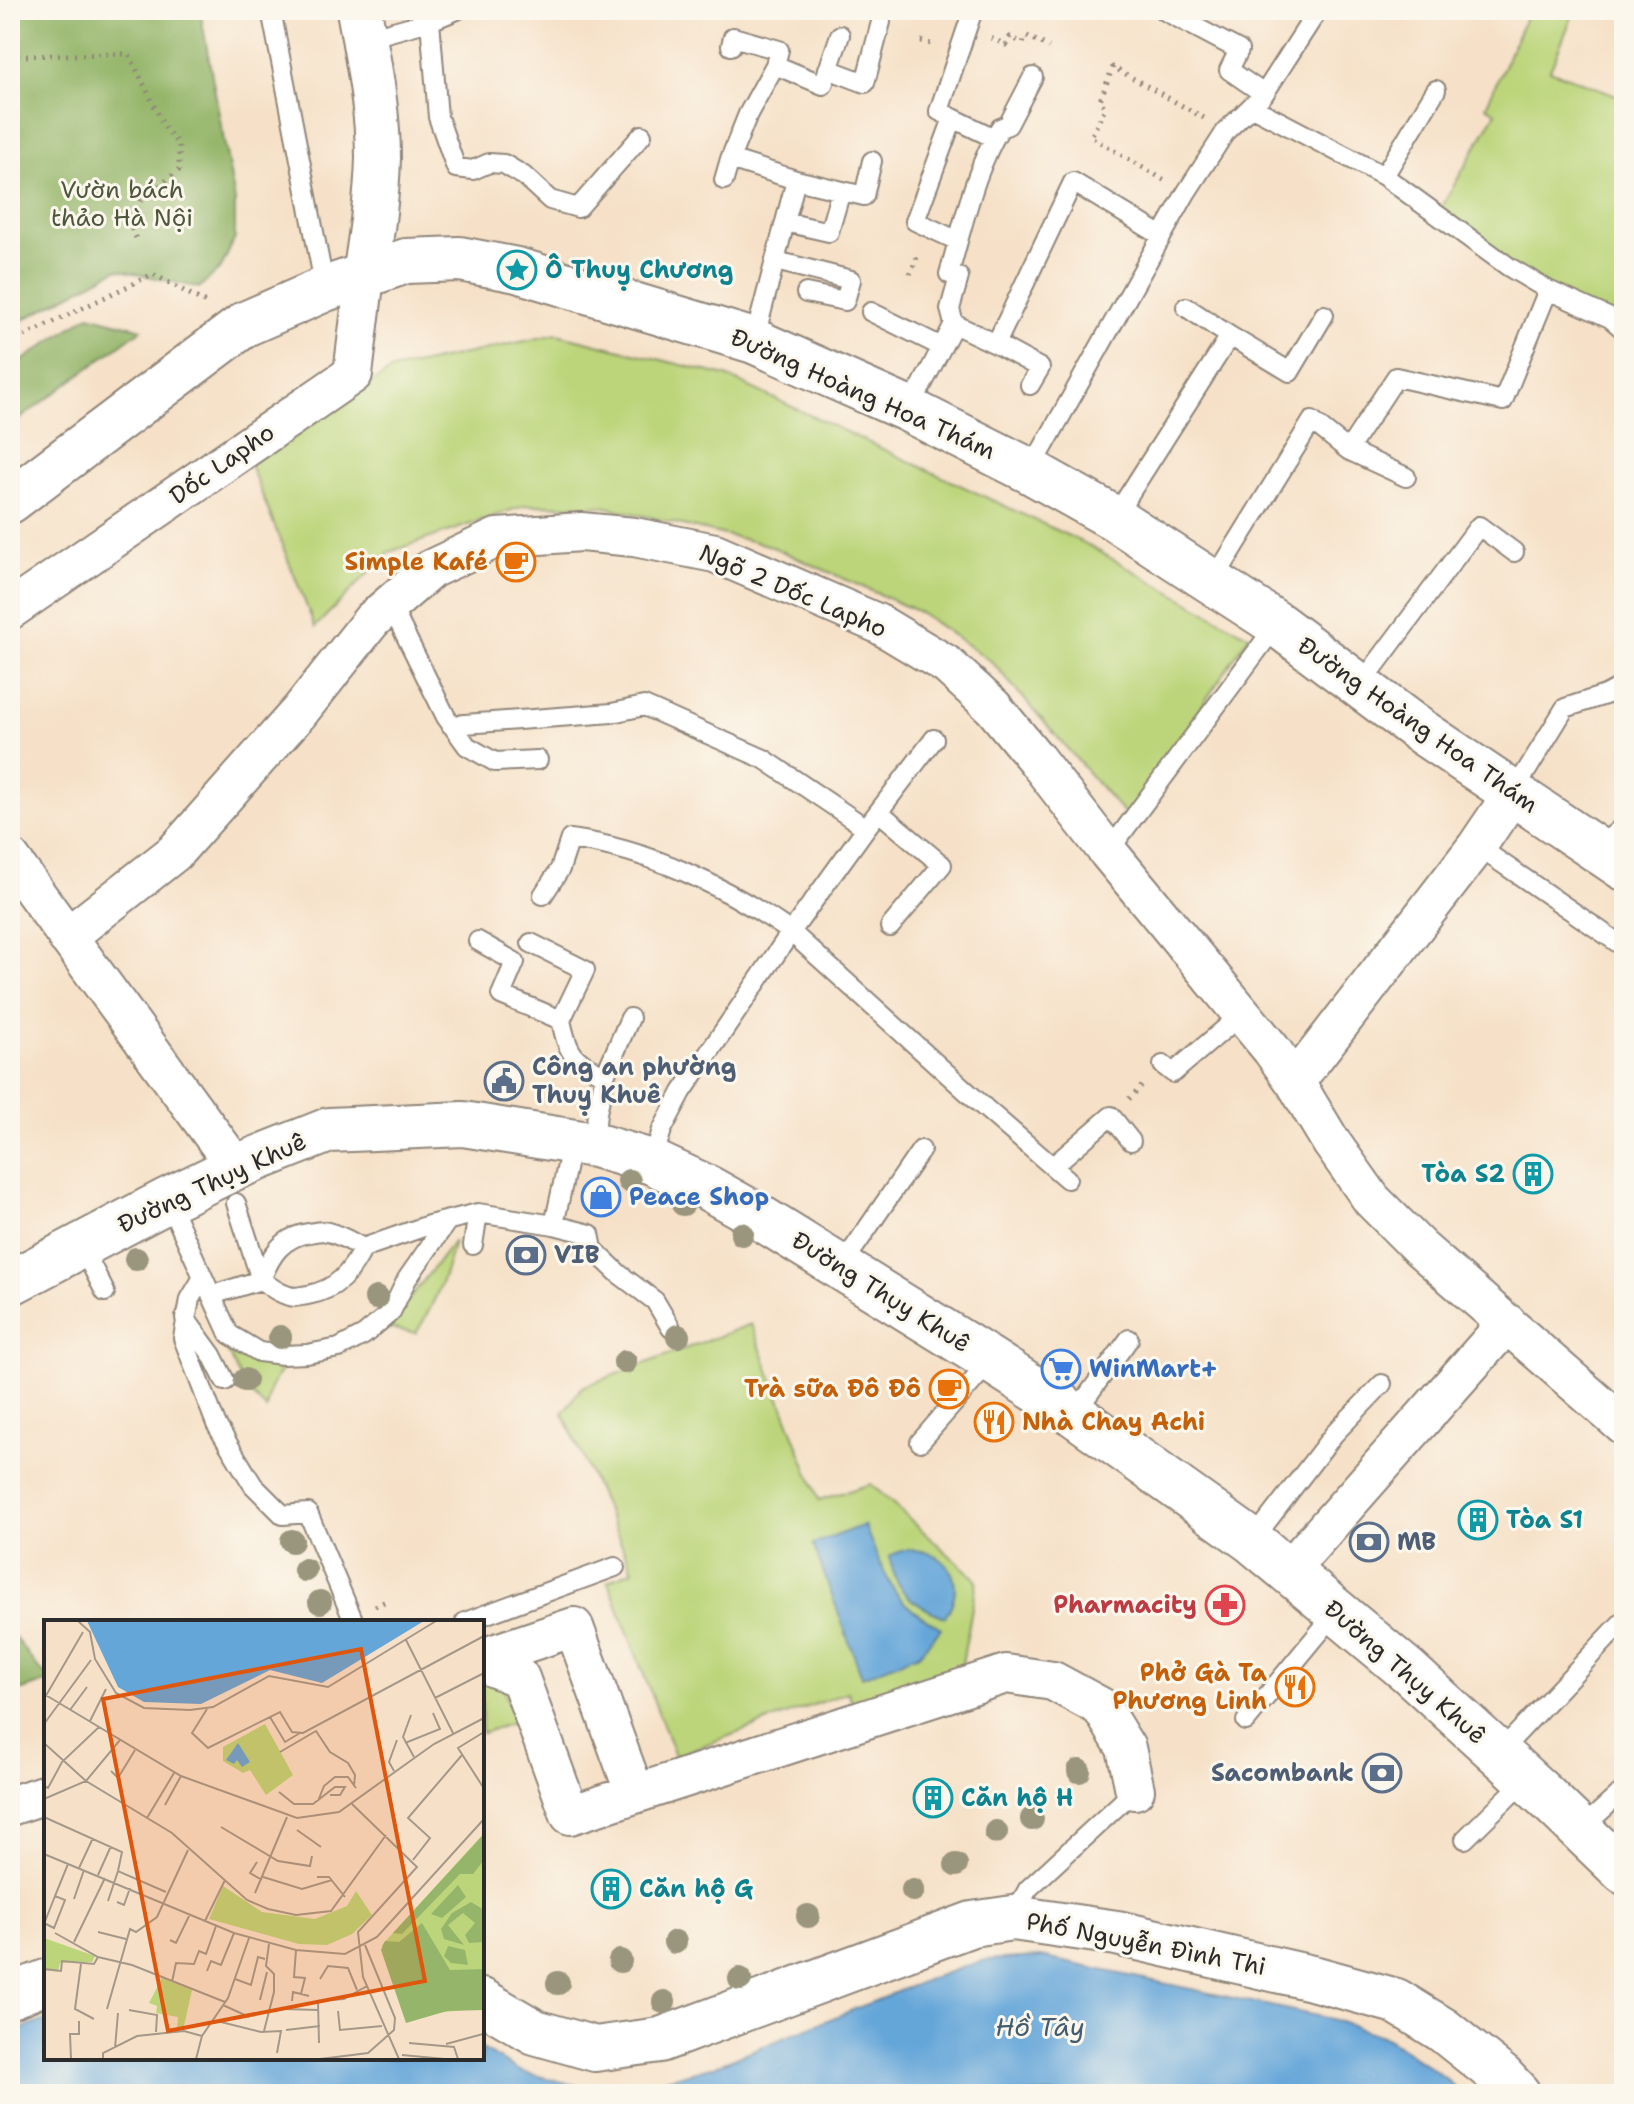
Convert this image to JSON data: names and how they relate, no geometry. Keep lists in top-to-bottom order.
{
  "streets": {
    "main road": ["Đường Hoàng Hoa Thám", "Đường Thụy Khuê", "Phố Nguyễn Đình Thi"],
    "street": ["Dốc Lapho", "Ngõ 2 Dốc Lapho"]
  },
  "crossings": [
    ["Đường Hoàng Hoa Thám", "Dốc Lapho"]
  ],
  "water": ["Hồ Tây"],
  "parks": ["Vườn bách thảo Hà Nội"],
  "places": {
    "place": ["Ô Thuỵ Chương"],
    "cafe": ["Simple Kafé", "Trà sữa Đô Đô"],
    "public building": ["Công an phường Thuỵ Khuê"],
    "building": [
      "Tòa S2",
      "Tòa S1",
      "Căn hộ H",
      "Căn hộ G"
    ],
    "shop": ["Peace Shop"],
    "bank": ["VIB", "MB", "Sacombank"],
    "supermarket": ["WinMart+"],
    "restaurant": ["Nhà Chay Achi", "Phở Gà Ta Phương Linh"],
    "pharmacy": ["Pharmacity"]
  }
}
